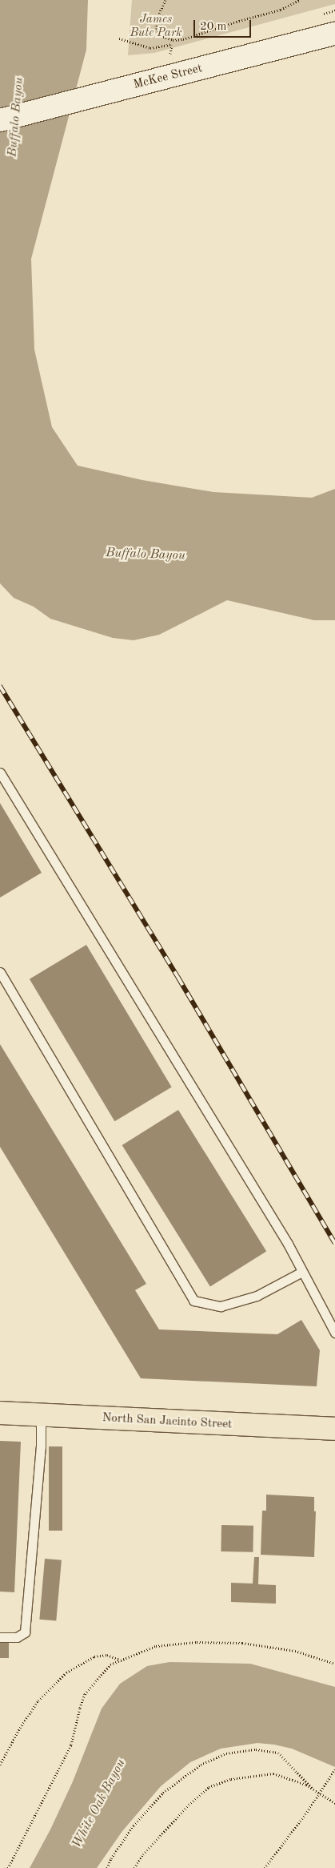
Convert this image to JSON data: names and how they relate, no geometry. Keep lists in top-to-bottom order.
{
  "streets": {
    "main road": ["McKee Street", "North San Jacinto Street"]
  },
  "water": ["Buffalo Bayou", "White Oak Bayou"],
  "parks": ["James Bute Park"],
  "scale_bar": "20 m"
}
